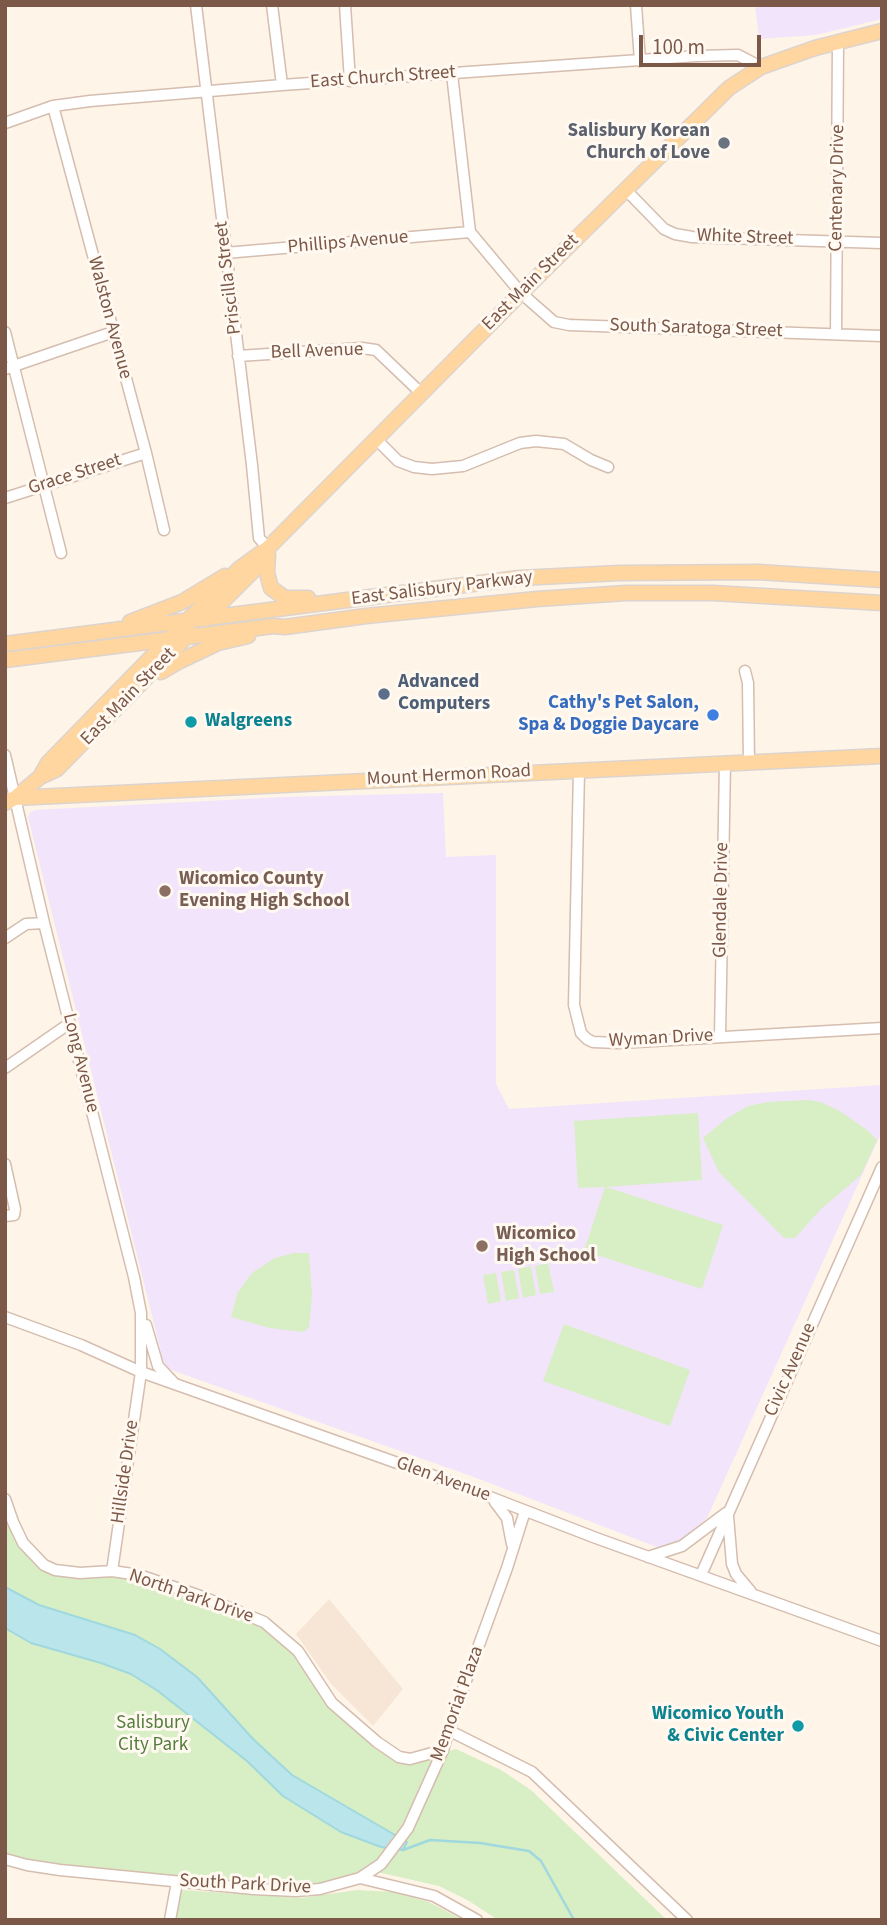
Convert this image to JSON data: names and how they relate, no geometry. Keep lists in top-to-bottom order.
{
  "streets": {
    "main road": ["East Main Street", "East Salisbury Parkway", "Mount Hermon Road"],
    "street": [
      "East Church Street",
      "Centenary Drive",
      "White Street",
      "Phillips Avenue",
      "Priscilla Street",
      "Walston Avenue",
      "South Saratoga Street",
      "Bell Avenue",
      "Grace Street",
      "Glendale Drive",
      "Wyman Drive",
      "Long Avenue",
      "Civic Avenue",
      "Hillside Drive",
      "Glen Avenue",
      "North Park Drive",
      "Memorial Plaza",
      "South Park Drive"
    ]
  },
  "crossings": [
    ["East Church Street", "Priscilla Street"],
    ["East Church Street", "East Main Street"],
    ["East Church Street", "Walston Avenue"],
    ["Centenary Drive", "White Street"],
    ["Centenary Drive", "East Main Street"],
    ["Centenary Drive", "South Saratoga Street"],
    ["White Street", "East Main Street"],
    ["Phillips Avenue", "Priscilla Street"],
    ["Phillips Avenue", "South Saratoga Street"],
    ["Priscilla Street", "East Main Street"],
    ["Priscilla Street", "Bell Avenue"],
    ["East Main Street", "South Saratoga Street"],
    ["East Main Street", "Bell Avenue"],
    ["East Main Street", "East Salisbury Parkway"],
    ["East Main Street", "Mount Hermon Road"],
    ["East Main Street", "Long Avenue"],
    ["Walston Avenue", "Grace Street"],
    ["Mount Hermon Road", "Glendale Drive"],
    ["Mount Hermon Road", "Wyman Drive"],
    ["Mount Hermon Road", "Long Avenue"],
    ["Glendale Drive", "Wyman Drive"],
    ["Long Avenue", "Hillside Drive"],
    ["Long Avenue", "Glen Avenue"],
    ["Civic Avenue", "Glen Avenue"],
    ["Hillside Drive", "Glen Avenue"],
    ["Hillside Drive", "North Park Drive"],
    ["Glen Avenue", "Memorial Plaza"],
    ["North Park Drive", "Memorial Plaza"],
    ["Memorial Plaza", "South Park Drive"]
  ],
  "parks": ["Salisbury City Park"],
  "places": [
    "Salisbury Korean Church of Love",
    "Advanced Computers",
    "Cathy's Pet Salon, Spa & Doggie Daycare",
    "Walgreens",
    "Wicomico County Evening High School",
    "Wicomico High School",
    "Wicomico Youth & Civic Center"
  ],
  "scale_bar": "100 m"
}
